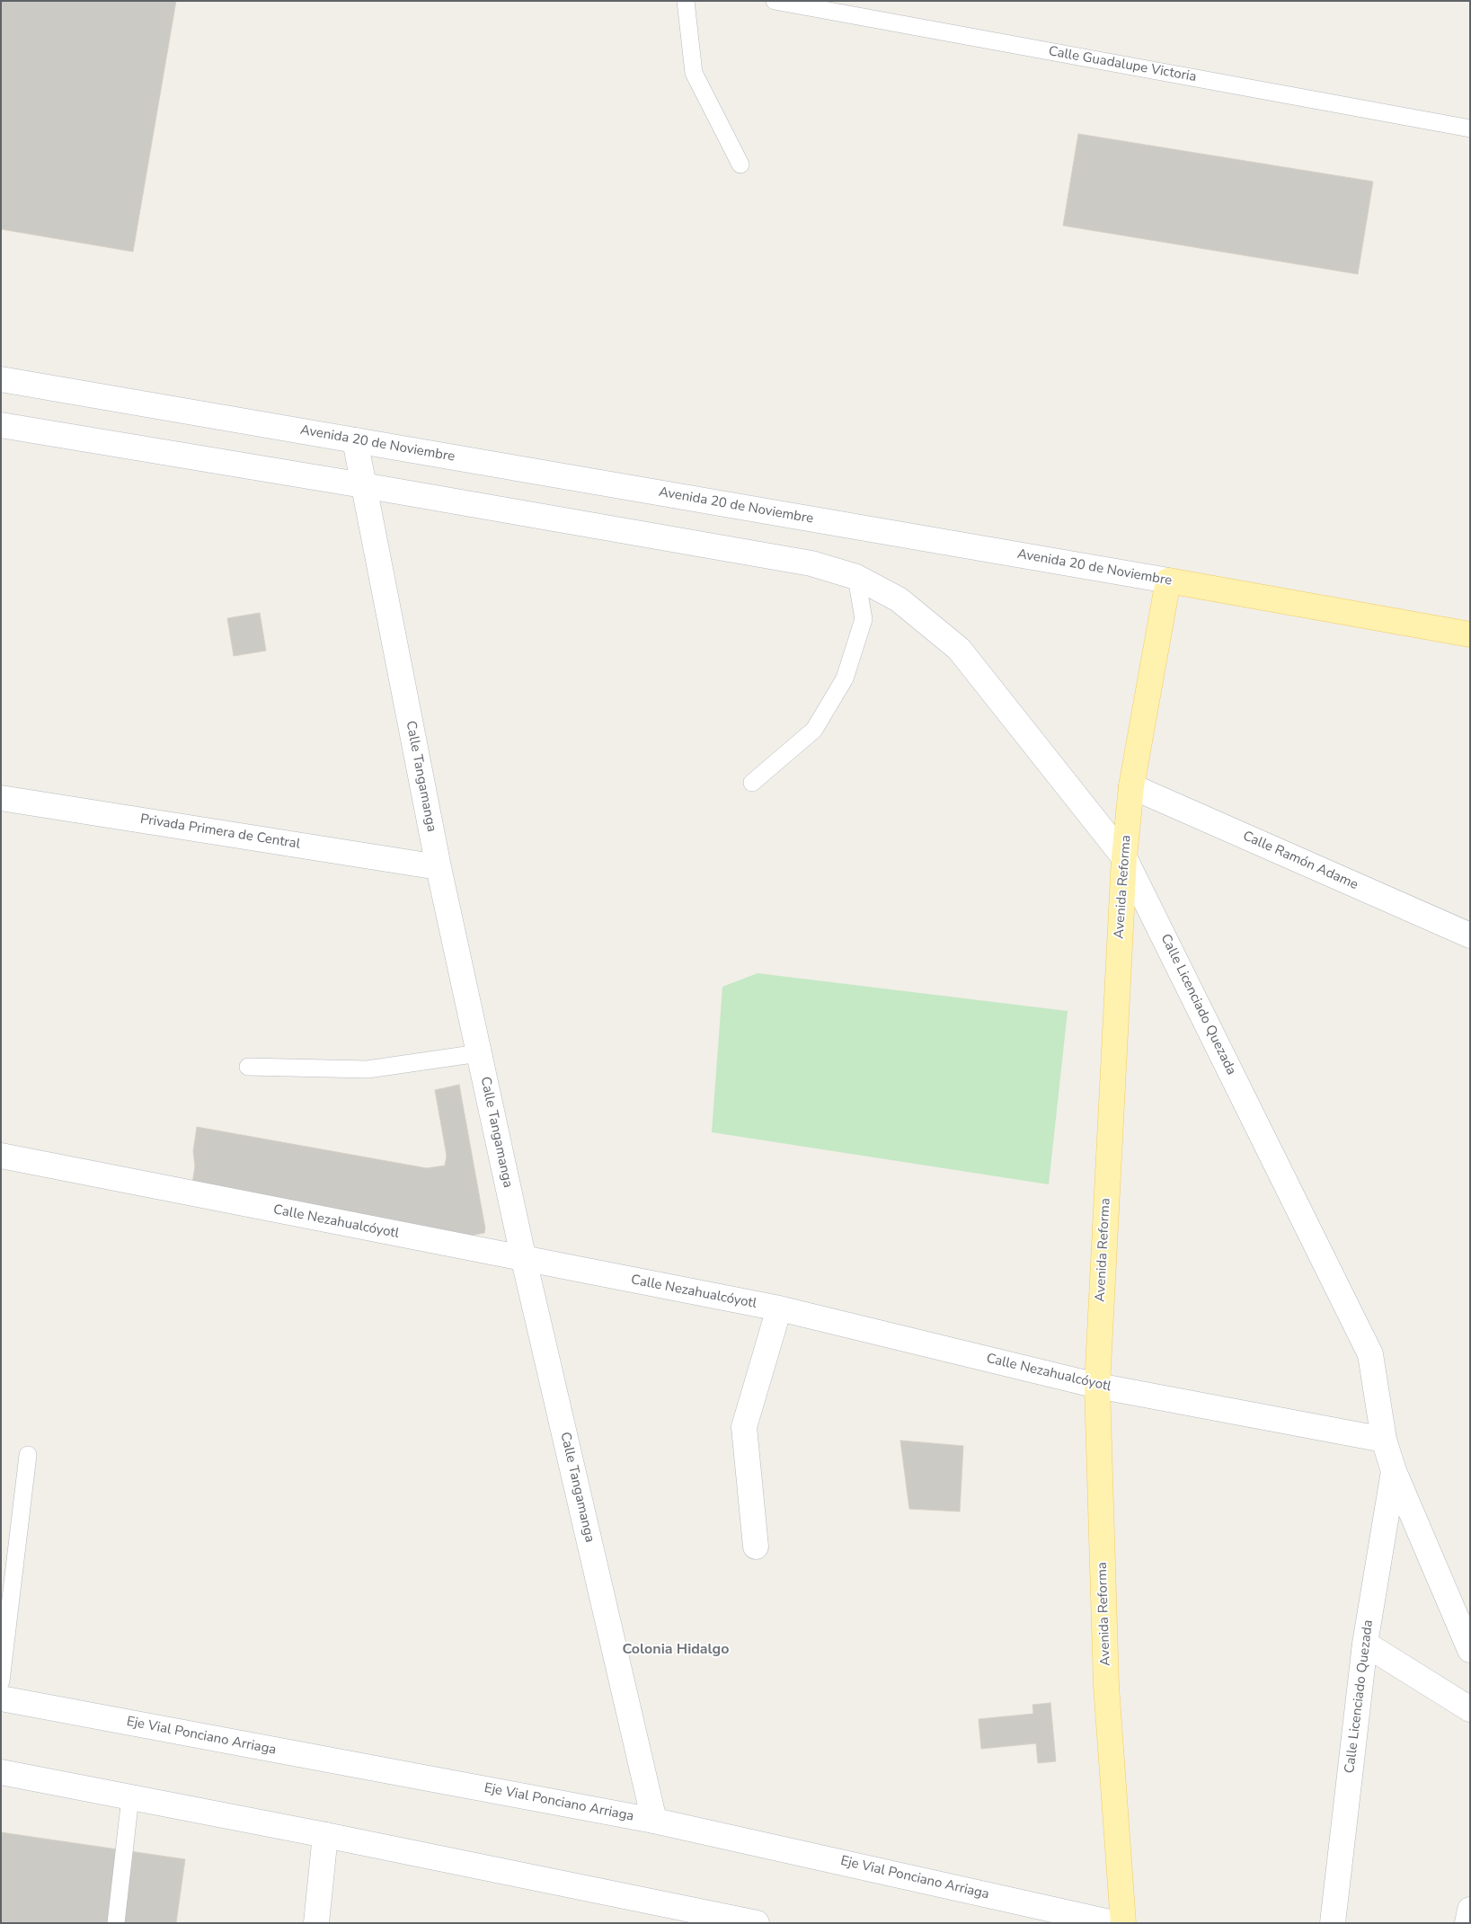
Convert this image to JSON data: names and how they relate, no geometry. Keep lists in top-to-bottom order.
{
  "streets": {
    "main road": ["Avenida 20 de Noviembre", "Avenida Reforma"],
    "street": [
      "Calle Tangamanga",
      "Privada Primera de Central",
      "Calle Ramón Adame",
      "Calle Licenciado Quezada",
      "Calle Nezahualcóyotl",
      "Eje Vial Ponciano Arriaga"
    ],
    "lane": ["Calle Guadalupe Victoria"]
  },
  "crossings": [
    ["Avenida 20 de Noviembre", "Calle Tangamanga"],
    ["Avenida 20 de Noviembre", "Avenida Reforma"],
    ["Calle Tangamanga", "Privada Primera de Central"],
    ["Calle Tangamanga", "Calle Nezahualcóyotl"],
    ["Calle Tangamanga", "Eje Vial Ponciano Arriaga"],
    ["Calle Ramón Adame", "Avenida Reforma"],
    ["Avenida Reforma", "Calle Licenciado Quezada"],
    ["Avenida Reforma", "Calle Nezahualcóyotl"],
    ["Calle Licenciado Quezada", "Calle Nezahualcóyotl"]
  ],
  "districts": ["Colonia Hidalgo"]
}
